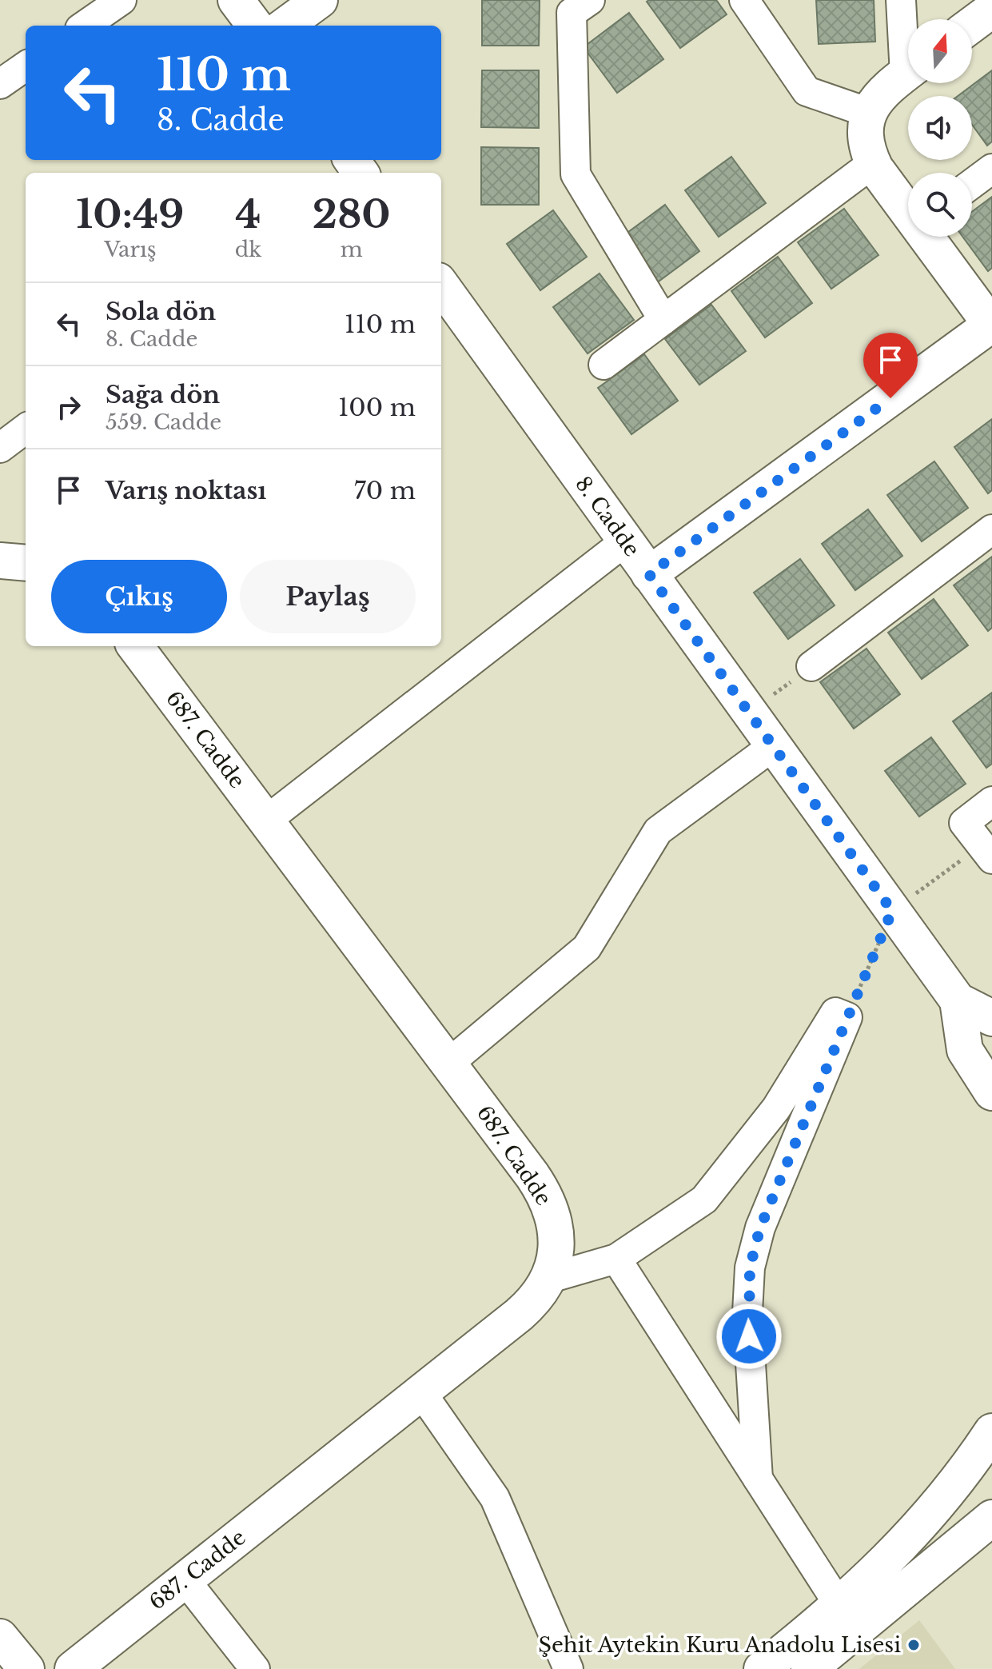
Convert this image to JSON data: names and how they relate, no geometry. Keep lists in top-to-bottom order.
{
  "streets": {
    "street": ["8. Cadde", "687. Cadde"]
  },
  "places": ["Şehit Aytekin Kuru Anadolu Lisesi"],
  "north": "top",
  "page": {
    "turn": ["110 m", "8. Cadde"],
    "eta": [
      "10:49",
      "Varış",
      "4",
      "dk",
      "280",
      "m"
    ],
    "list": [
      {
        "name": "Sola dön",
        "note": "8. Cadde",
        "value": "110 m"
      },
      {
        "name": "Sağa dön",
        "note": "559. Cadde",
        "value": "100 m"
      },
      {
        "name": "Varış noktası",
        "value": "70 m"
      }
    ],
    "buttons": ["Çıkış", "Paylaş"]
  }
}
